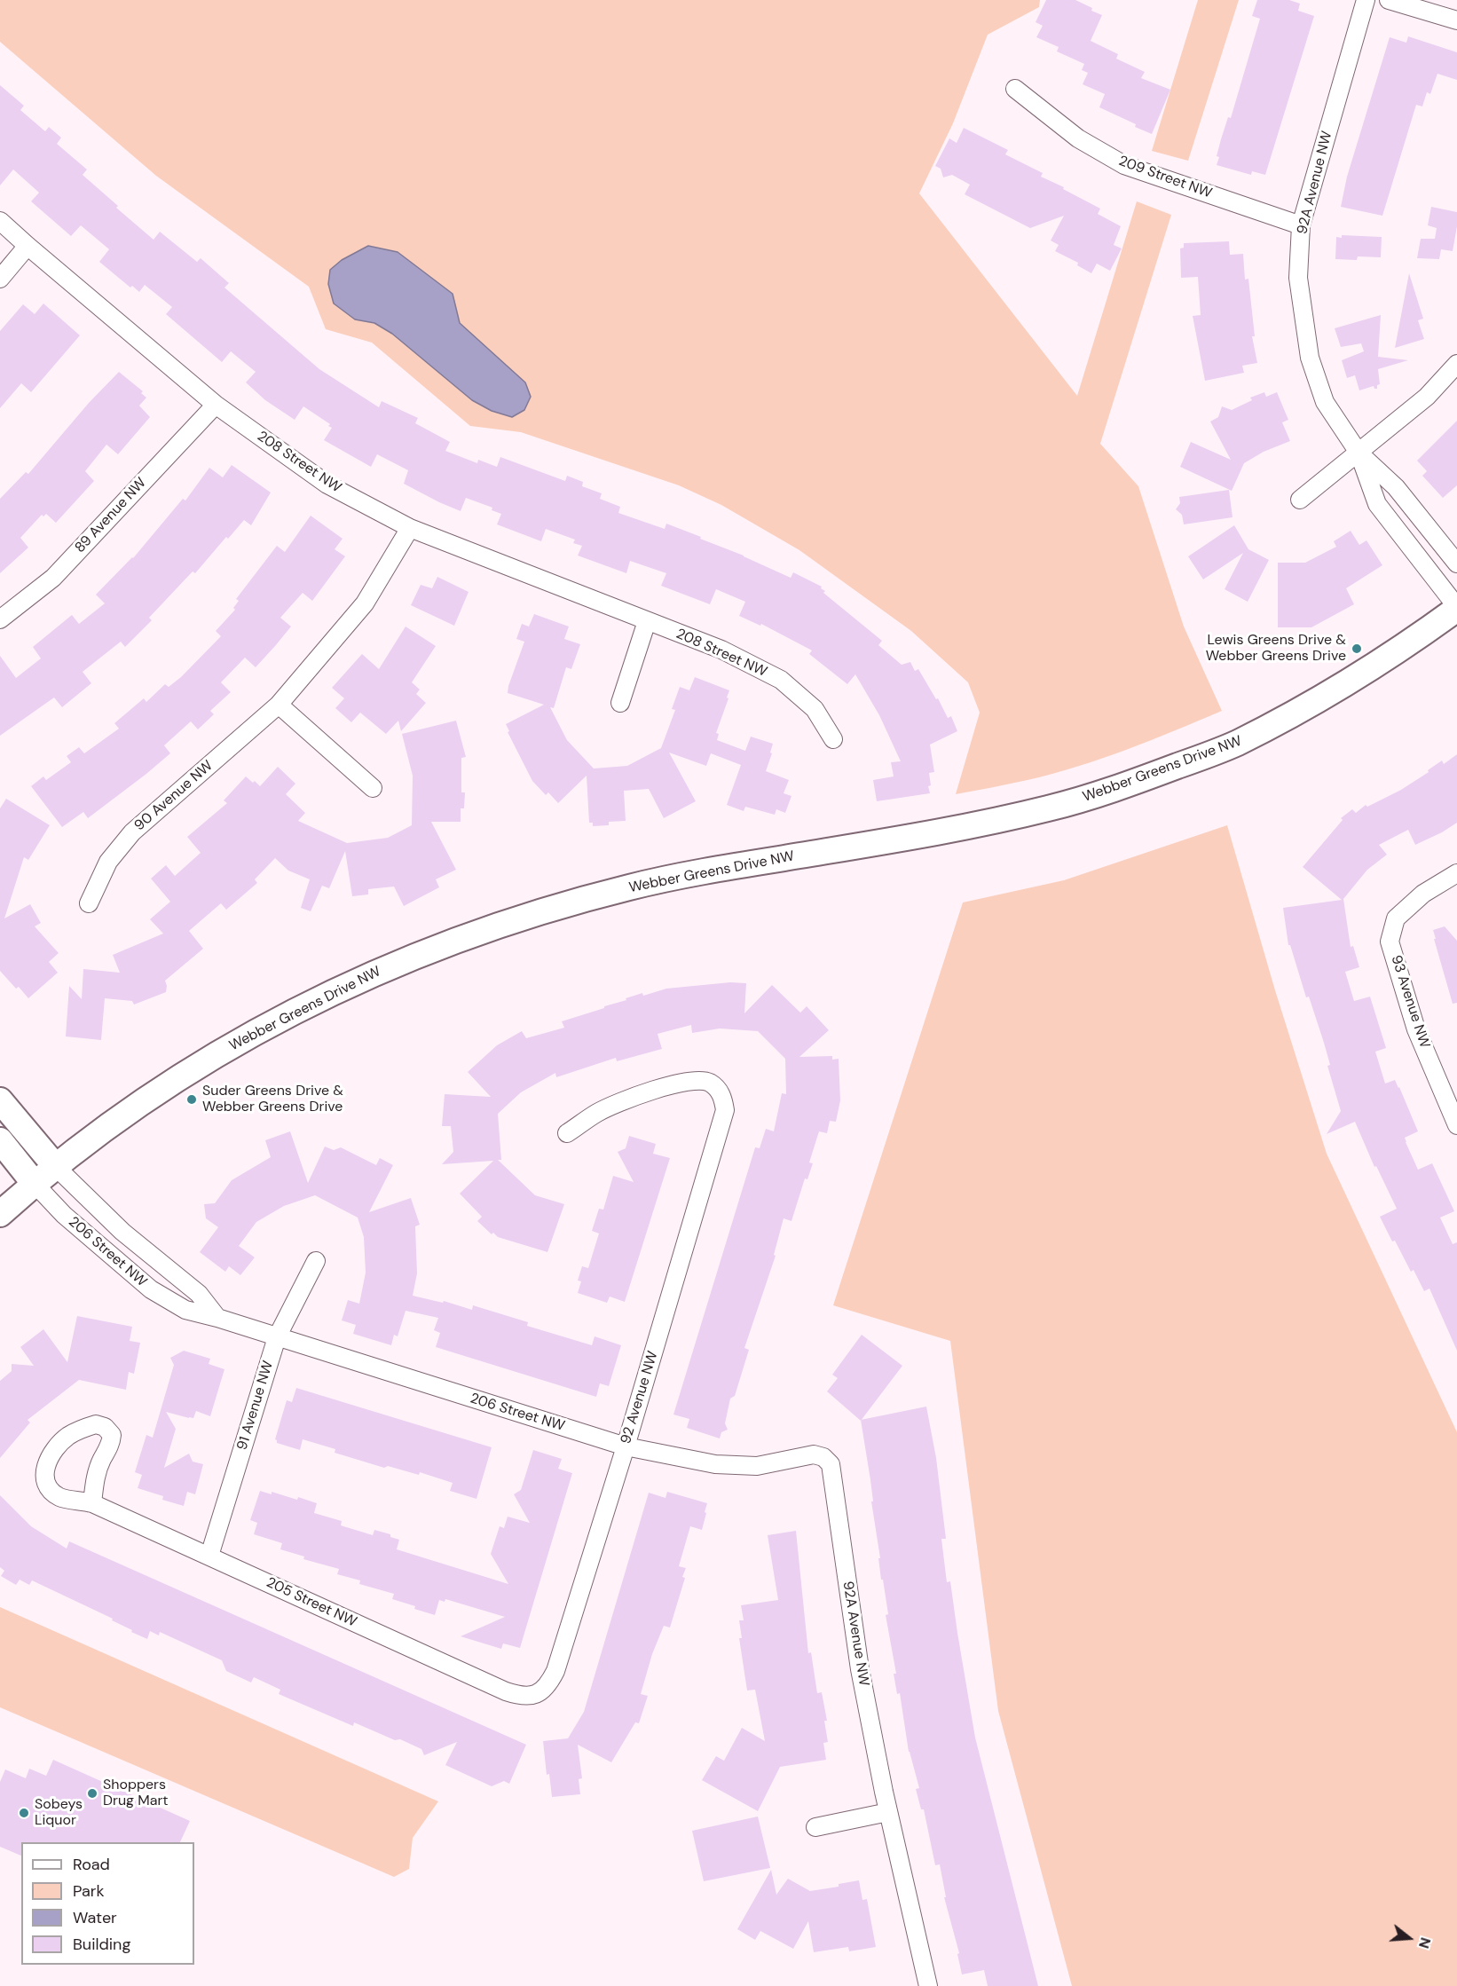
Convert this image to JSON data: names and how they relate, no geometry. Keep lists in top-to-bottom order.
{
  "streets": {
    "main road": ["Webber Greens Drive NW"],
    "street": [
      "209 Street NW",
      "92A Avenue NW",
      "208 Street NW",
      "89 Avenue NW",
      "90 Avenue NW",
      "93 Avenue NW",
      "206 Street NW",
      "92 Avenue NW",
      "91 Avenue NW",
      "205 Street NW"
    ]
  },
  "crossings": [
    ["209 Street NW", "92A Avenue NW"],
    ["92A Avenue NW", "Webber Greens Drive NW"],
    ["92A Avenue NW", "206 Street NW"],
    ["208 Street NW", "89 Avenue NW"],
    ["208 Street NW", "90 Avenue NW"],
    ["Webber Greens Drive NW", "206 Street NW"],
    ["206 Street NW", "92 Avenue NW"],
    ["206 Street NW", "91 Avenue NW"],
    ["92 Avenue NW", "205 Street NW"],
    ["91 Avenue NW", "205 Street NW"]
  ],
  "places": [
    "Lewis Greens Drive & Webber Greens Drive",
    "Suder Greens Drive & Webber Greens Drive",
    "Shoppers Drug Mart",
    "Sobeys Liquor"
  ],
  "legend": [
    "Road",
    "Park",
    "Water",
    "Building"
  ],
  "north": "right"
}
